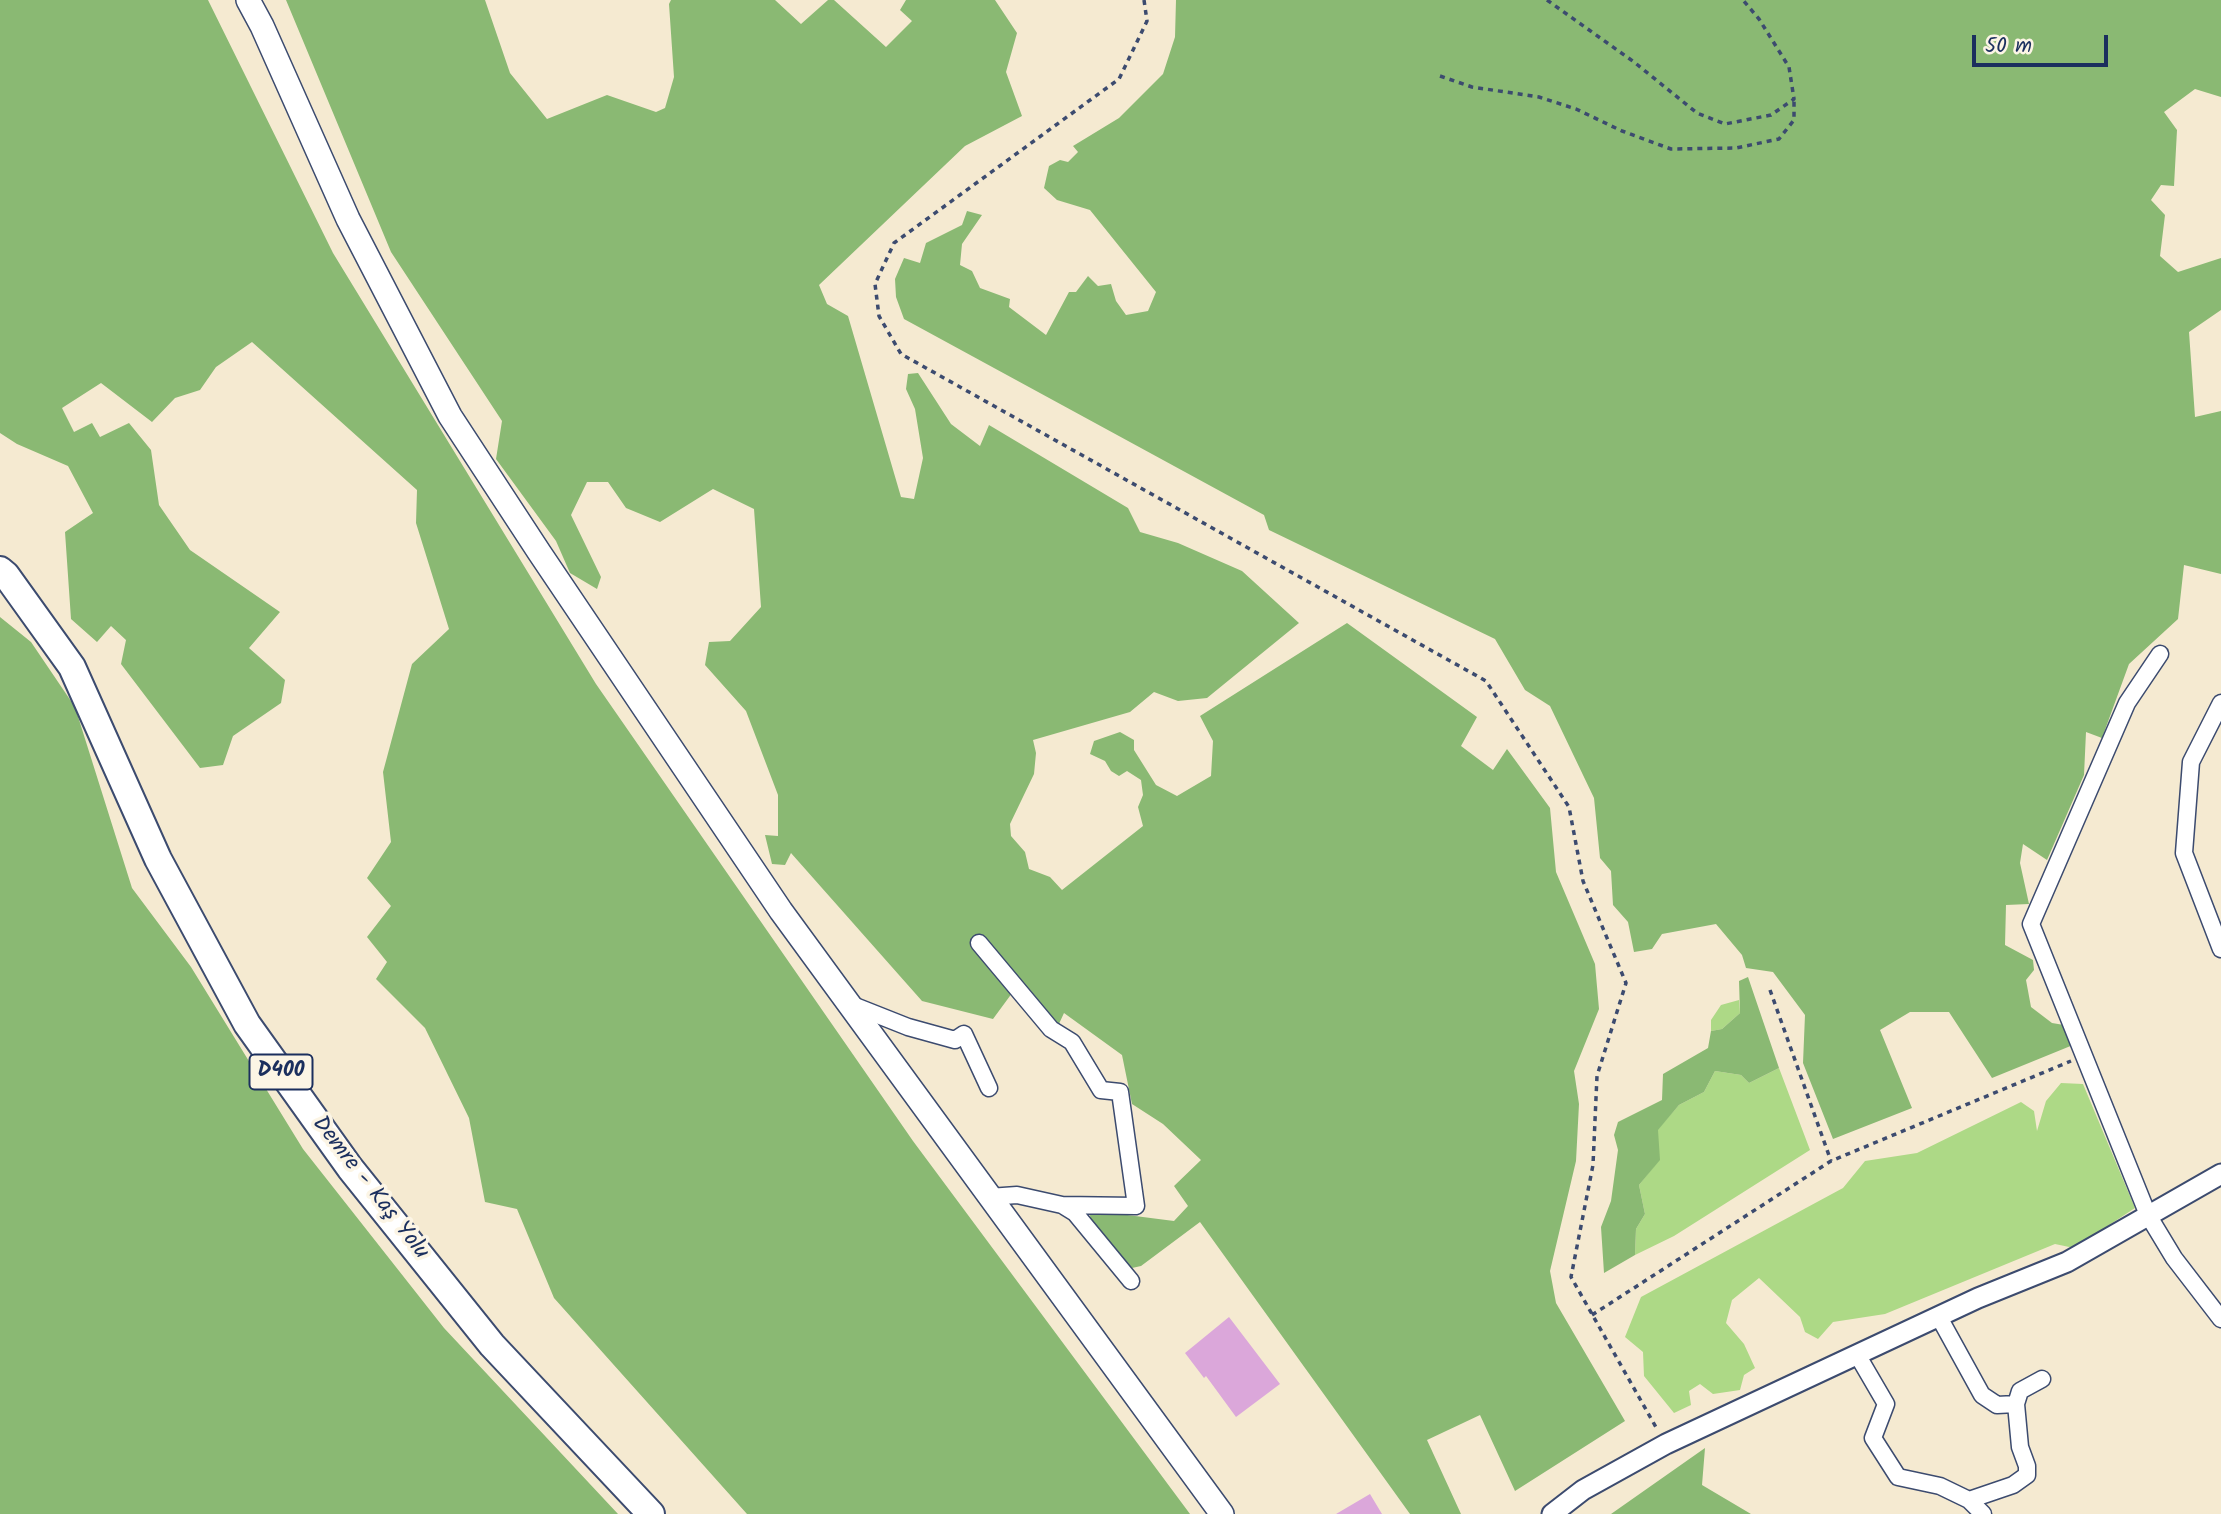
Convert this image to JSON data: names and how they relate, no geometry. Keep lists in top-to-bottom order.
{
  "streets": {
    "highway": ["D400", "Demre - Kaş Yolu"]
  },
  "scale_bar": "50 m"
}
